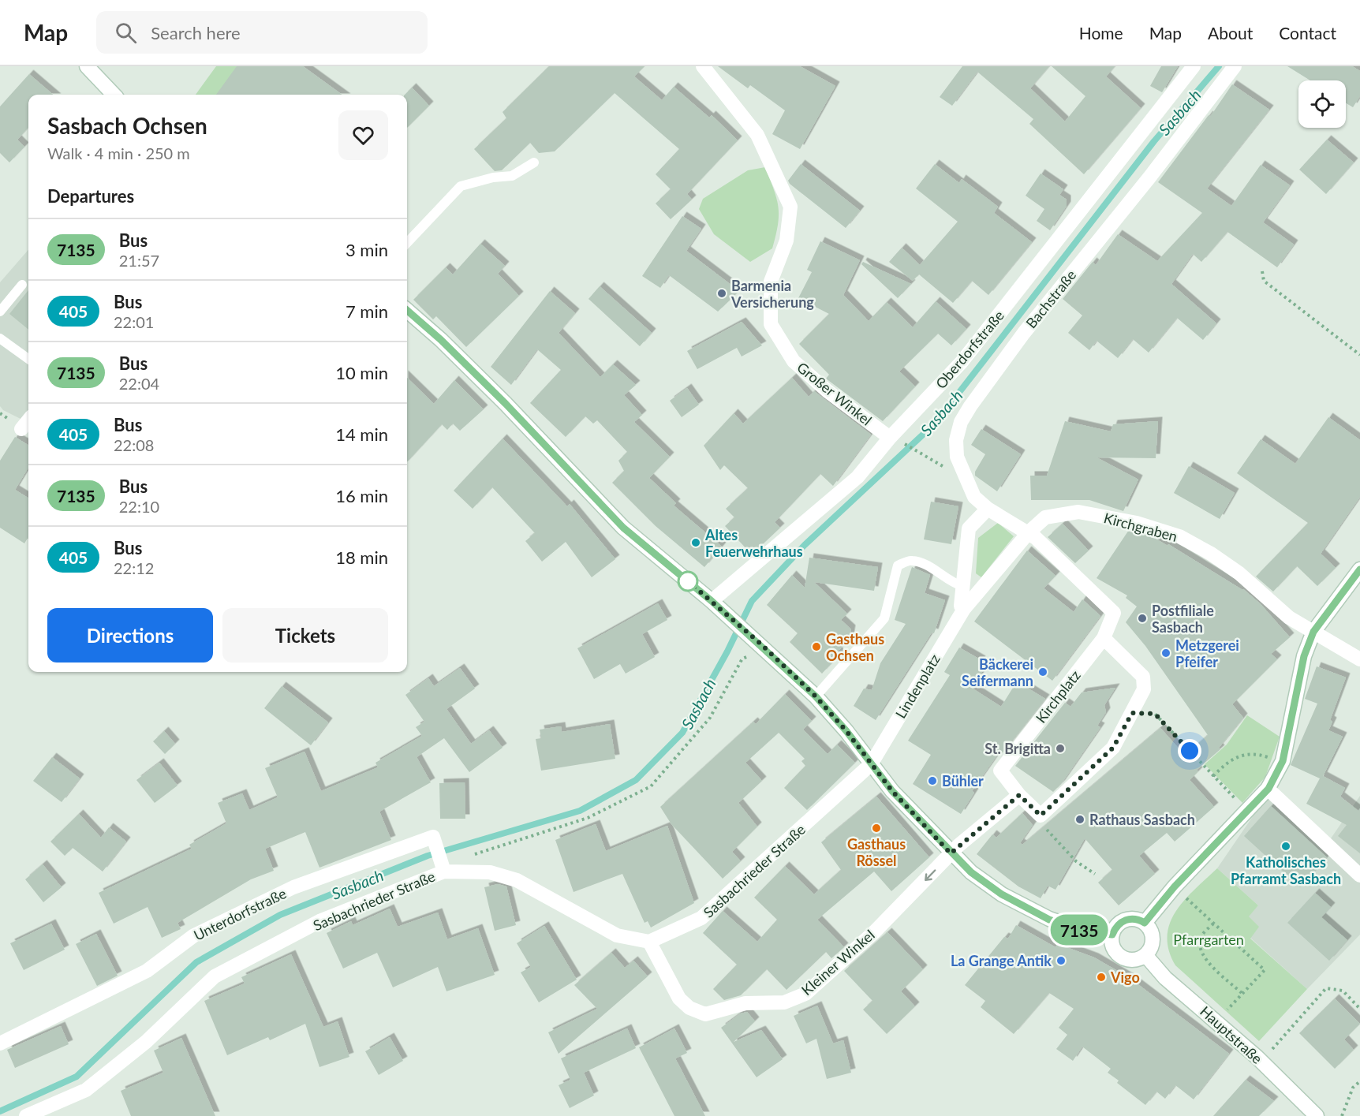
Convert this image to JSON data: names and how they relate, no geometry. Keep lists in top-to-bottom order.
{
  "streets": {
    "street": [
      "Bachstraße",
      "Oberdorfstraße",
      "Großer Winkel",
      "Kirchgraben",
      "Lindenplatz",
      "Kirchplatz",
      "Sasbachrieder Straße",
      "Unterdorfstraße",
      "Kleiner Winkel",
      "Hauptstraße"
    ]
  },
  "crossings": [
    ["Bachstraße", "Kirchgraben"],
    ["Bachstraße", "Lindenplatz"],
    ["Bachstraße", "Kirchplatz"],
    ["Oberdorfstraße", "Großer Winkel"],
    ["Kirchgraben", "Lindenplatz"],
    ["Kirchgraben", "Kirchplatz"],
    ["Lindenplatz", "Kirchplatz"],
    ["Lindenplatz", "Sasbachrieder Straße"],
    ["Kirchplatz", "Kleiner Winkel"],
    ["Sasbachrieder Straße", "Unterdorfstraße"],
    ["Sasbachrieder Straße", "Kleiner Winkel"]
  ],
  "water": ["Sasbach"],
  "parks": ["Pfarrgarten"],
  "places": [
    "Barmenia Versicherung",
    "Altes Feuerwehrhaus",
    "Postfiliale Sasbach",
    "Gasthaus Ochsen",
    "Metzgerei Pfeifer",
    "Bäckerei Seifermann",
    "St. Brigitta",
    "Bühler",
    "Rathaus Sasbach",
    "Gasthaus Rössel",
    "Katholisches Pfarramt Sasbach",
    "La Grange Antik",
    "Vigo"
  ],
  "lines": ["bus line 7135"],
  "page": {
    "header": "Map",
    "search": "Search here",
    "nav": [
      "Home",
      "Map",
      "About",
      "Contact"
    ],
    "on_map": "7135",
    "heading": [
      ["Sasbach Ochsen", "Walk · 4 min · 250 m"],
      "Departures"
    ],
    "list": [
      {
        "mark": "7135",
        "name": "Bus",
        "note": "21:57",
        "value": "3 min"
      },
      {
        "mark": "405",
        "name": "Bus",
        "note": "22:01",
        "value": "7 min"
      },
      {
        "mark": "7135",
        "name": "Bus",
        "note": "22:04",
        "value": "10 min"
      },
      {
        "mark": "405",
        "name": "Bus",
        "note": "22:08",
        "value": "14 min"
      },
      {
        "mark": "7135",
        "name": "Bus",
        "note": "22:10",
        "value": "16 min"
      },
      {
        "mark": "405",
        "name": "Bus",
        "note": "22:12",
        "value": "18 min"
      }
    ],
    "buttons": ["Directions", "Tickets"]
  }
}
